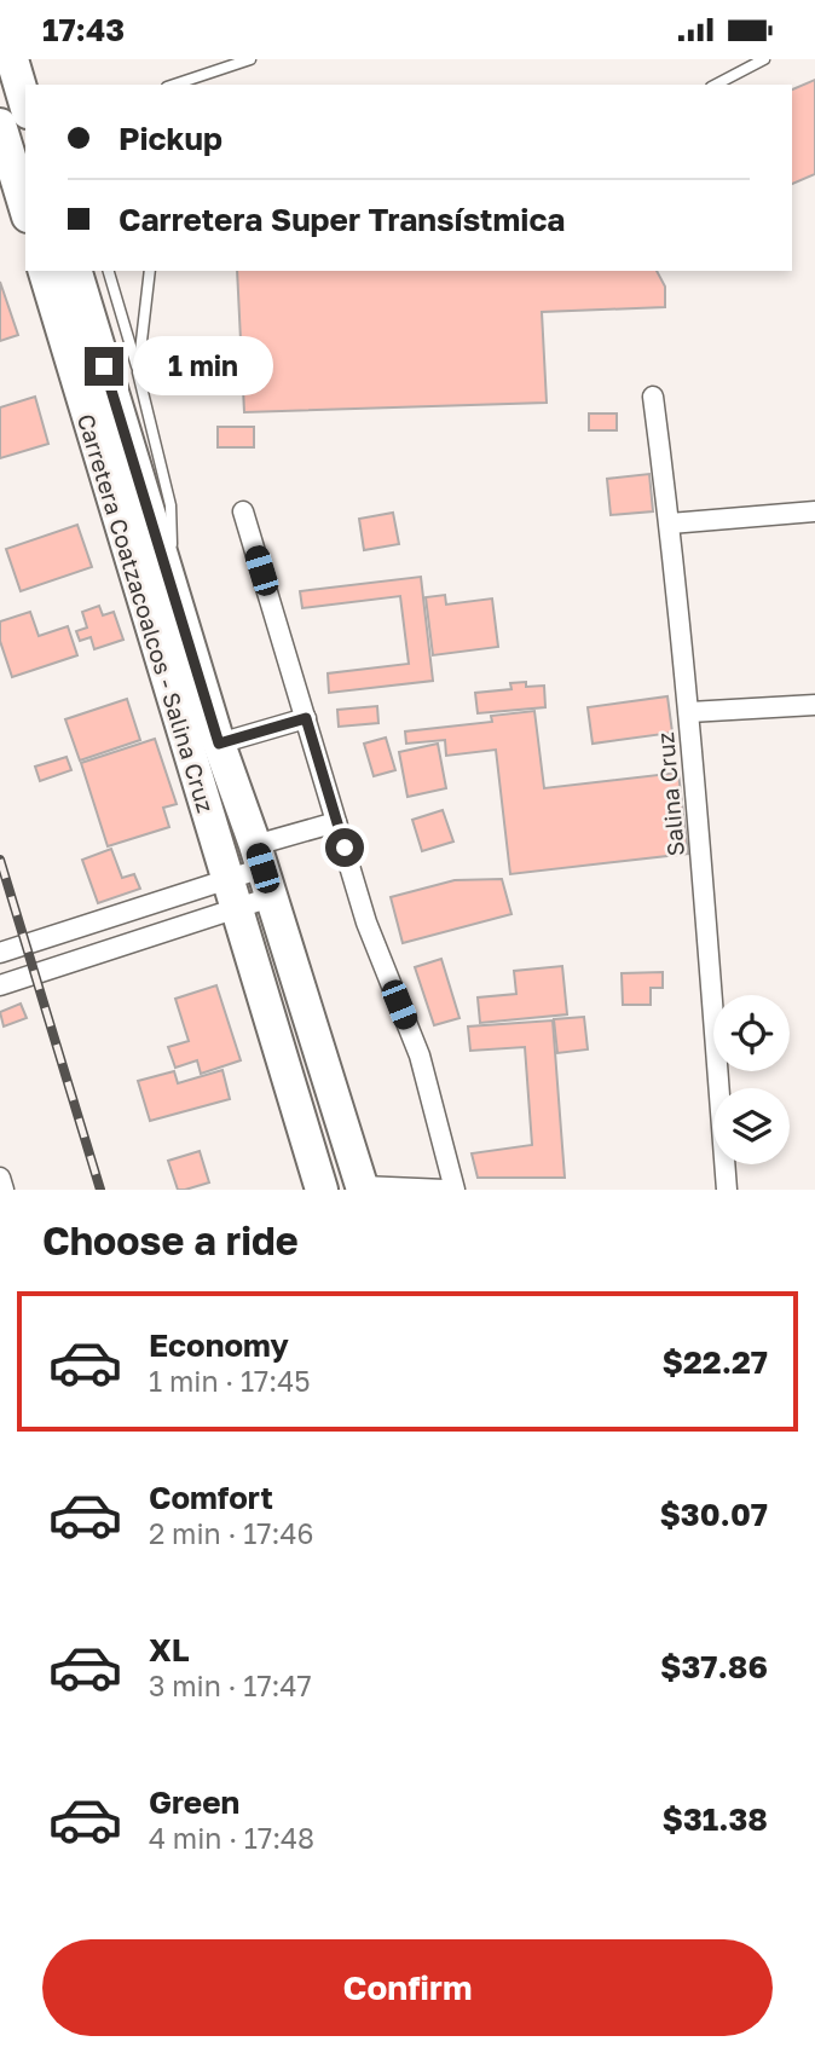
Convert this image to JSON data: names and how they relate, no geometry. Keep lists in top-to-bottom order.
{
  "streets": {
    "main road": ["Carretera Coatzacoalcos - Salina Cruz"],
    "street": ["Salina Cruz"]
  },
  "page": {
    "status": "17:43",
    "banner": ["Pickup", "Carretera Super Transístmica"],
    "bubble": "1 min",
    "heading": "Choose a ride",
    "list": [
      {
        "name": "Economy",
        "note": "1 min · 17:45",
        "value": "$22.27"
      },
      {
        "name": "Comfort",
        "note": "2 min · 17:46",
        "value": "$30.07"
      },
      {
        "name": "XL",
        "note": "3 min · 17:47",
        "value": "$37.86"
      },
      {
        "name": "Green",
        "note": "4 min · 17:48",
        "value": "$31.38"
      }
    ],
    "buttons": "Confirm"
  }
}
